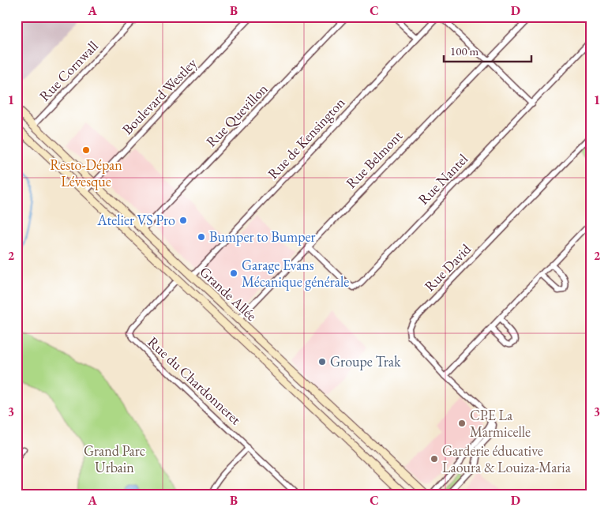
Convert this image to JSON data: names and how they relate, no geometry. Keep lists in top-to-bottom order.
{
  "streets": {
    "main road": ["Grande Allée"],
    "street": [
      "Rue Cornwall",
      "Boulevard Westley",
      "Rue Quevillon",
      "Rue de Kensington",
      "Rue Belmont",
      "Rue Nantel",
      "Rue David",
      "Rue du Chardonneret"
    ]
  },
  "crossings": [
    ["Rue Cornwall", "Grande Allée"],
    ["Boulevard Westley", "Grande Allée"],
    ["Rue Quevillon", "Grande Allée"],
    ["Rue de Kensington", "Grande Allée"],
    ["Rue Belmont", "Rue Nantel"],
    ["Rue Belmont", "Grande Allée"],
    ["Grande Allée", "Rue du Chardonneret"]
  ],
  "parks": ["Grand Parc Urbain"],
  "places": [
    "Resto-Dépan Lévesque",
    "Atelier VS Pro",
    "Bumper to Bumper",
    "Garage Evans Mécanique générale",
    "Groupe Trak",
    "CPE La Marmicelle",
    "Garderie éducative Laoura & Louiza-Maria"
  ],
  "scale_bar": "100 m",
  "grid": {
    "columns": [
      "A",
      "B",
      "C",
      "D"
    ],
    "rows": ["1", "2", "3"]
  }
}
